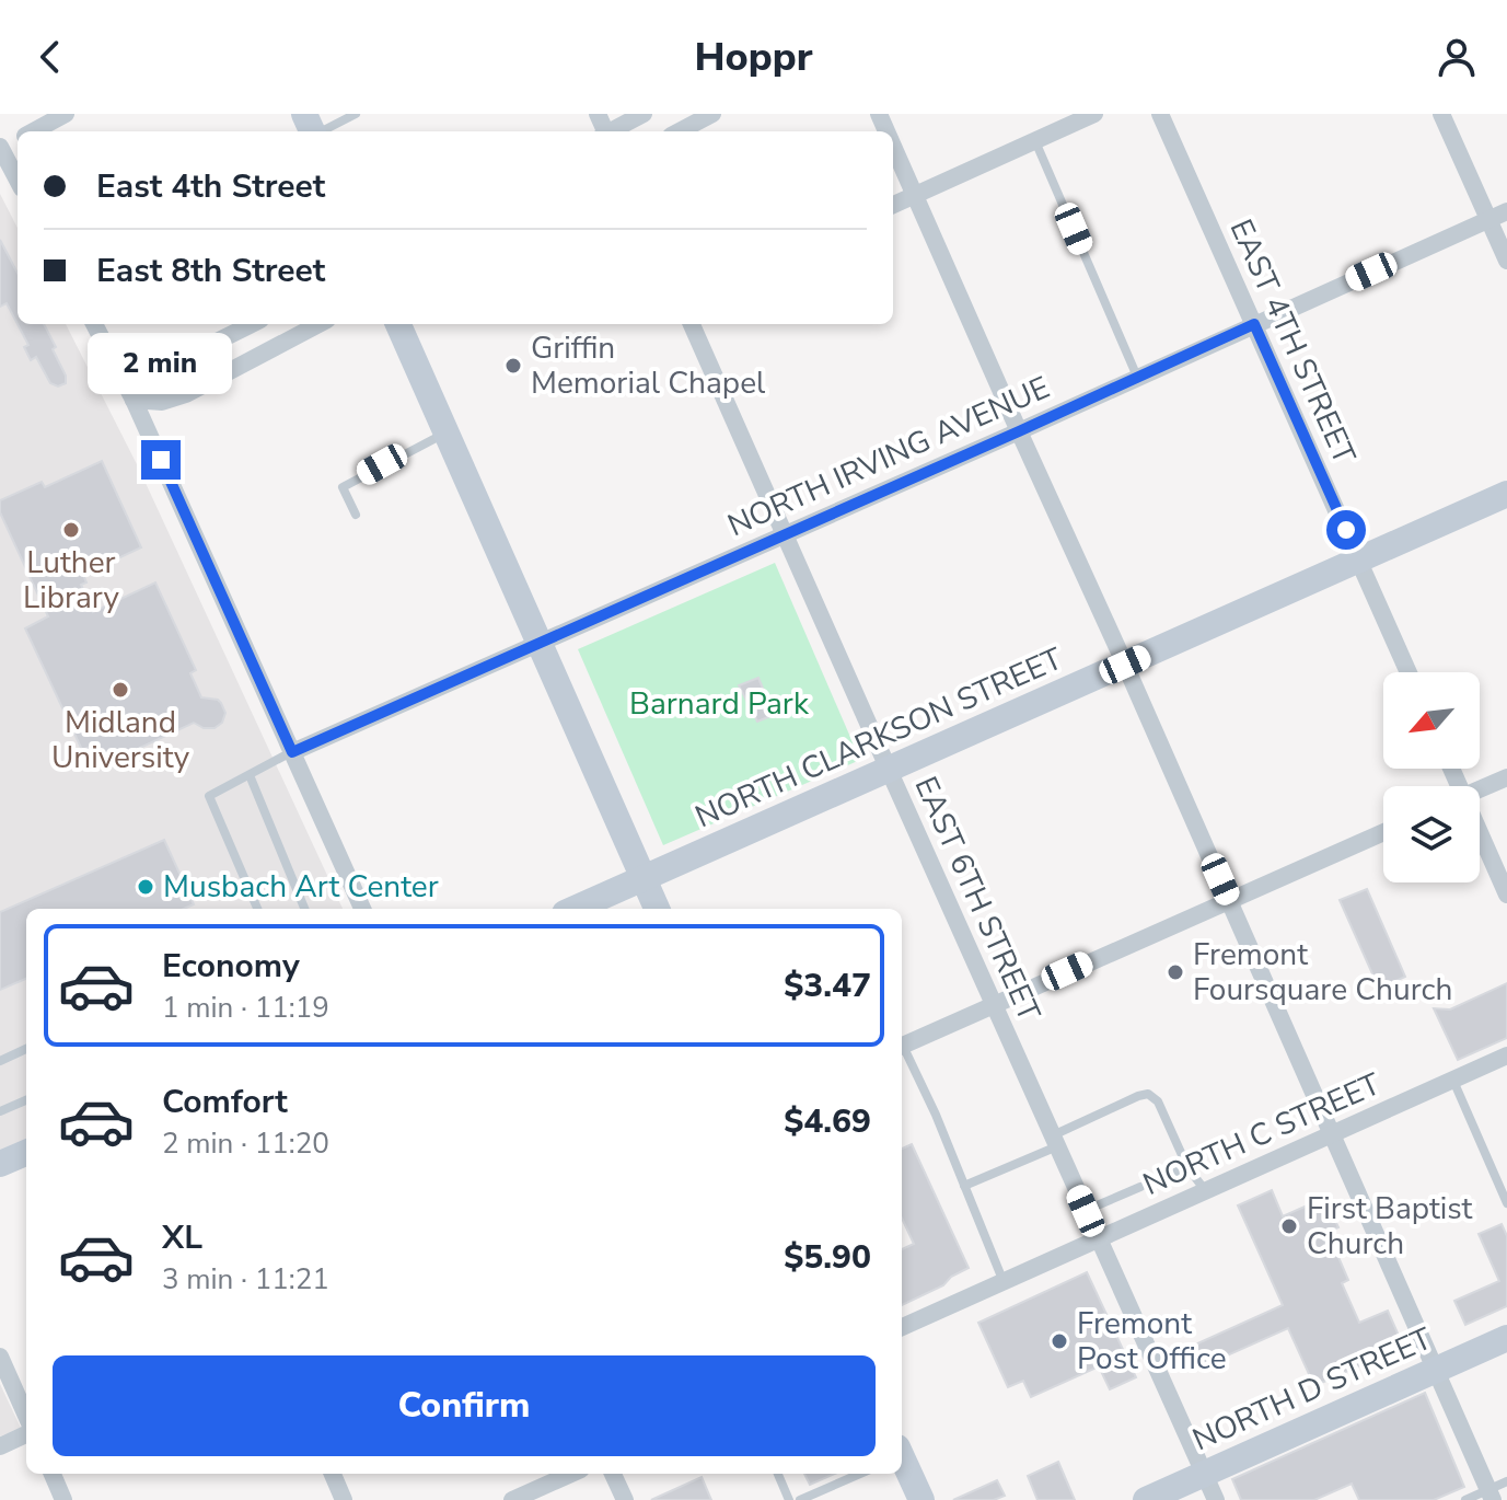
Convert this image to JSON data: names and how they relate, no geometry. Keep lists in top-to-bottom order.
{
  "streets": {
    "main road": ["NORTH CLARKSON STREET", "NORTH D STREET"],
    "street": [
      "EAST 4TH STREET",
      "NORTH IRVING AVENUE",
      "EAST 6TH STREET",
      "NORTH C STREET"
    ]
  },
  "crossings": [
    ["EAST 4TH STREET", "NORTH IRVING AVENUE"],
    ["EAST 4TH STREET", "NORTH CLARKSON STREET"],
    ["NORTH IRVING AVENUE", "EAST 6TH STREET"],
    ["NORTH CLARKSON STREET", "EAST 6TH STREET"],
    ["EAST 6TH STREET", "NORTH C STREET"],
    ["EAST 6TH STREET", "NORTH D STREET"]
  ],
  "parks": ["Barnard Park"],
  "places": [
    "Griffin Memorial Chapel",
    "Luther Library",
    "Midland University",
    "Musbach Art Center",
    "Fremont Foursquare Church",
    "First Baptist Church",
    "Fremont Post Office"
  ],
  "north": "bottom left",
  "page": {
    "header": "Hoppr",
    "banner": ["East 4th Street", "East 8th Street"],
    "bubble": "2 min",
    "list": [
      {
        "name": "Economy",
        "note": "1 min · 11:19",
        "value": "$3.47"
      },
      {
        "name": "Comfort",
        "note": "2 min · 11:20",
        "value": "$4.69"
      },
      {
        "name": "XL",
        "note": "3 min · 11:21",
        "value": "$5.90"
      }
    ],
    "buttons": "Confirm"
  }
}
